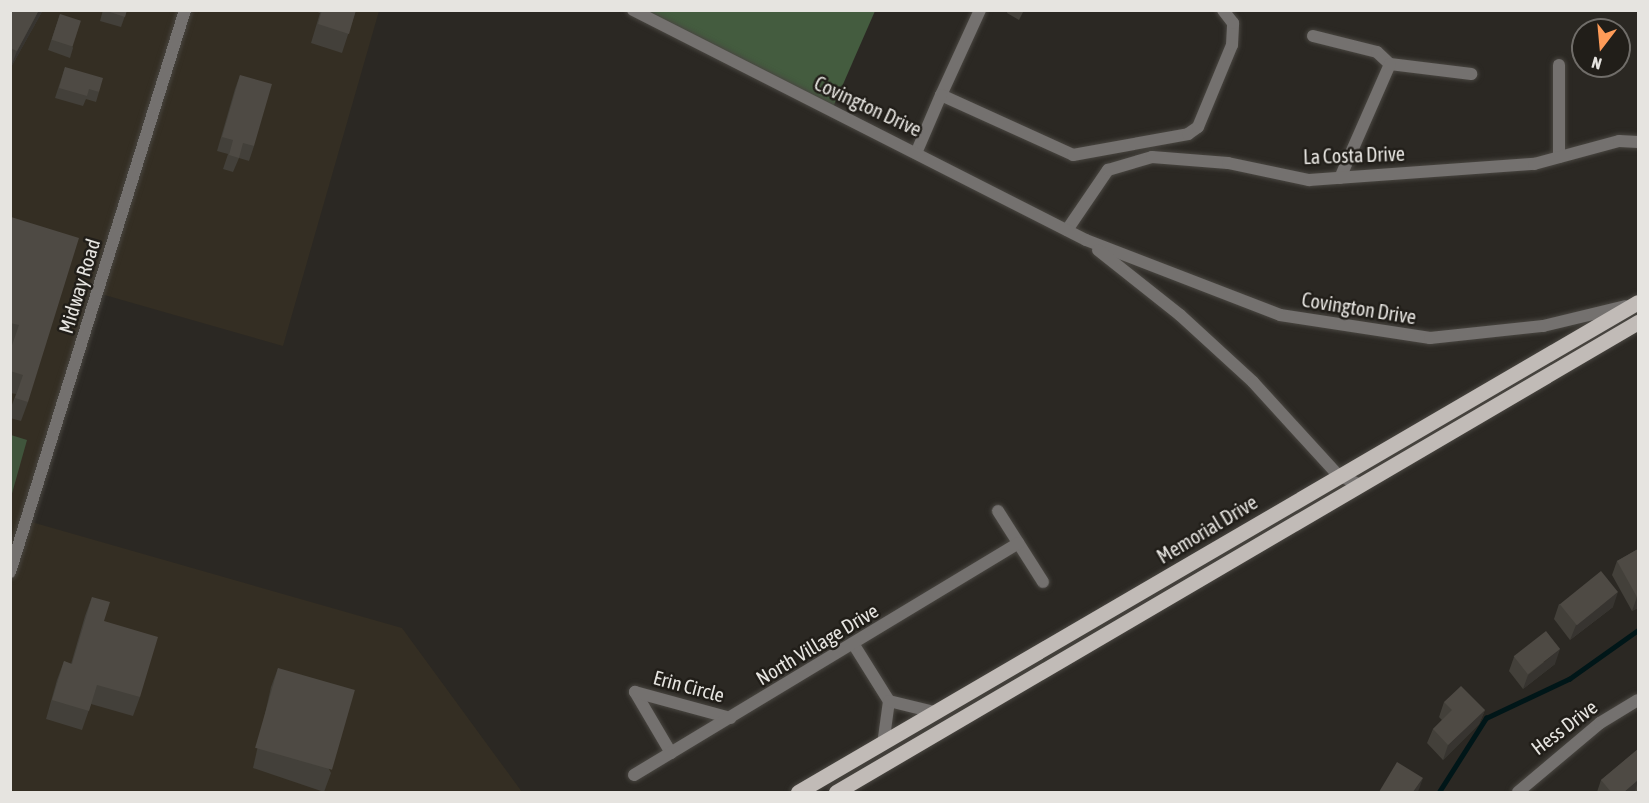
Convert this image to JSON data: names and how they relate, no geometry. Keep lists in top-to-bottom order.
{
  "streets": {
    "main road": ["Memorial Drive"],
    "street": [
      "Covington Drive",
      "La Costa Drive",
      "Midway Road",
      "North Village Drive",
      "Erin Circle",
      "Hess Drive"
    ]
  },
  "crossings": [
    ["Covington Drive", "La Costa Drive"],
    ["Covington Drive", "Memorial Drive"],
    ["North Village Drive", "Erin Circle"]
  ],
  "north": "bottom"
}
